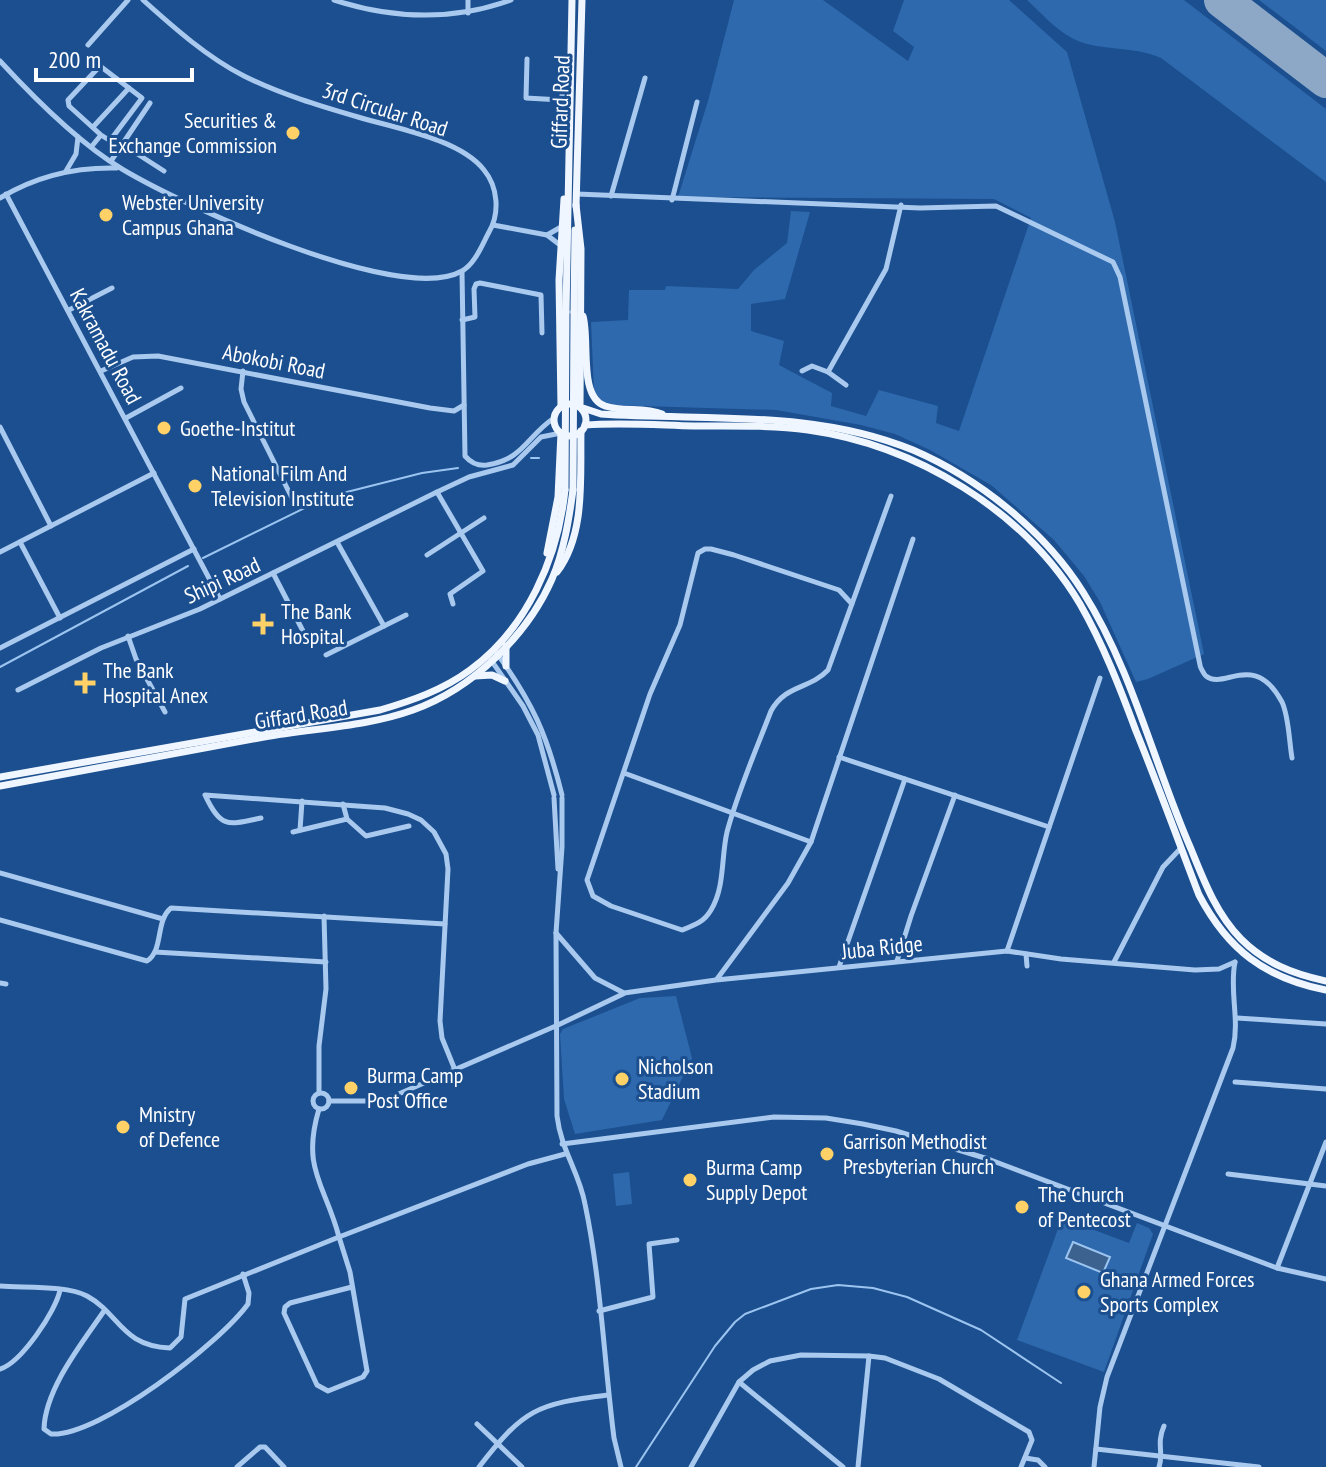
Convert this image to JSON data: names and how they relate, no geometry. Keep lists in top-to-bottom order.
{
  "streets": {
    "main road": ["Giffard Road"],
    "street": [
      "3rd Circular Road",
      "Kakramadu Road",
      "Abokobi Road",
      "Shipi Road",
      "Juba Ridge"
    ]
  },
  "crossings": [
    ["Giffard Road", "Shipi Road"],
    ["Kakramadu Road", "Abokobi Road"],
    ["Kakramadu Road", "Shipi Road"]
  ],
  "places": {
    "other": [
      "Securities & Exchange Commission",
      "Webster University Campus Ghana",
      "Goethe-Institut",
      "National Film And Television Institute",
      "Nicholson Stadium",
      "Burma Camp Post Office",
      "Mnistry of Defence",
      "Garrison Methodist Presbyterian Church",
      "Burma Camp Supply Depot",
      "The Church of Pentecost",
      "Ghana Armed Forces Sports Complex"
    ],
    "health": ["The Bank Hospital", "The Bank Hospital Anex"]
  },
  "scale_bar": "200 m"
}
